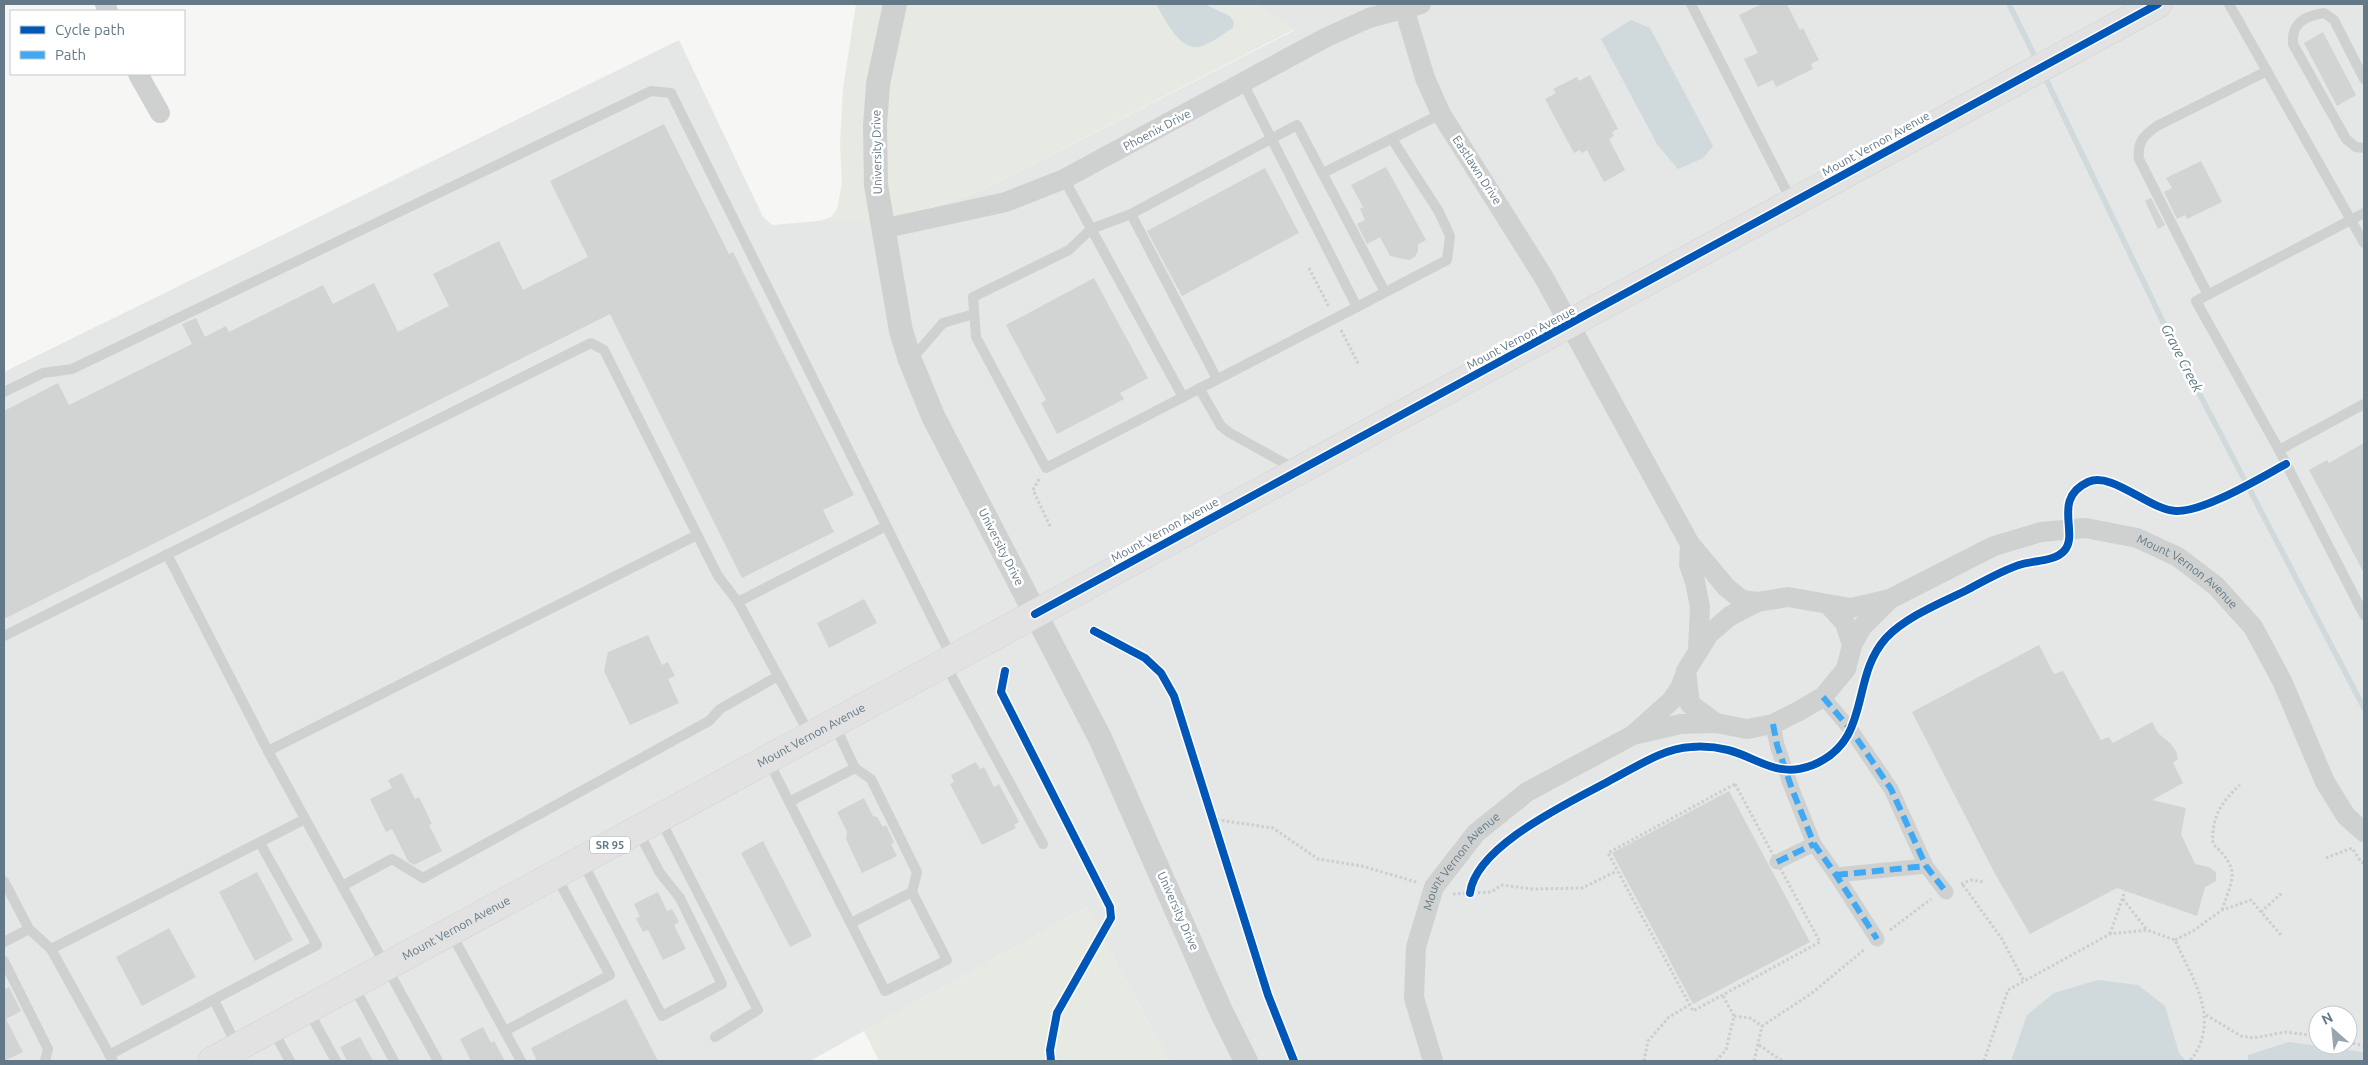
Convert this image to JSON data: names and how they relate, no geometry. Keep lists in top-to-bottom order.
{
  "streets": {
    "main road": ["Mount Vernon Avenue", "SR 95"],
    "street": ["Phoenix Drive", "University Drive", "Eastlawn Drive"]
  },
  "crossings": [
    ["Phoenix Drive", "University Drive"],
    ["Phoenix Drive", "Eastlawn Drive"],
    ["Mount Vernon Avenue", "University Drive"],
    ["Mount Vernon Avenue", "Eastlawn Drive"]
  ],
  "water": ["Grave Creek"],
  "legend": ["Cycle path", "Path"],
  "north": "top left"
}
